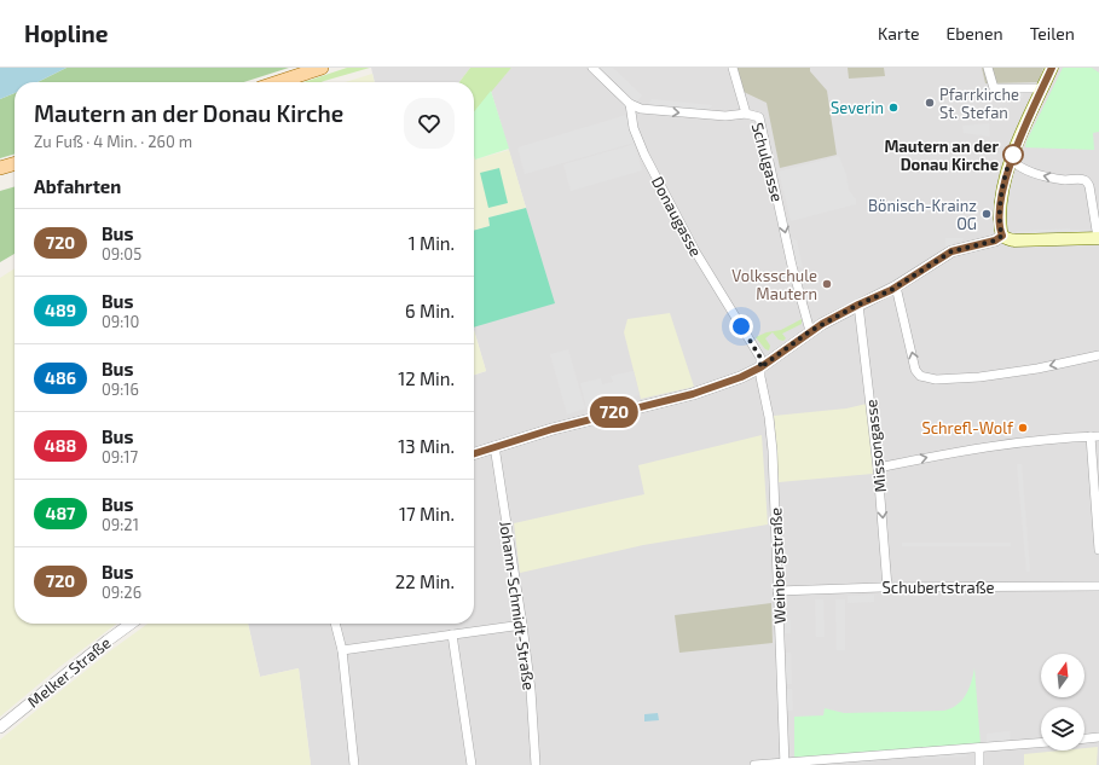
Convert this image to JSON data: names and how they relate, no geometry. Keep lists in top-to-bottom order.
{
  "streets": {
    "street": [
      "Schulgasse",
      "Donaugasse",
      "Missongasse",
      "Weinbergstraße",
      "Schubertstraße",
      "Johann-Schmidt-Straße",
      "Melker Straße"
    ]
  },
  "crossings": [
    ["Schulgasse", "Donaugasse"],
    ["Donaugasse", "Weinbergstraße"],
    ["Missongasse", "Schubertstraße"],
    ["Weinbergstraße", "Schubertstraße"]
  ],
  "one_way": ["Schulgasse", "Missongasse"],
  "places": [
    "Pfarrkirche St. Stefan",
    "Severin",
    "Mautern an der Donau Kirche",
    "Bönisch-Krainz OG",
    "Volksschule Mautern",
    "Schrefl-Wolf"
  ],
  "lines": ["bus line 720"],
  "north": "top",
  "page": {
    "header": "Hopline",
    "nav": ["Karte", "Ebenen", "Teilen"],
    "on_map": "720",
    "heading": [
      ["Mautern an der Donau Kirche", "Zu Fuß · 4 Min. · 260 m"],
      "Abfahrten"
    ],
    "list": [
      {
        "mark": "720",
        "name": "Bus",
        "note": "09:05",
        "value": "1 Min."
      },
      {
        "mark": "489",
        "name": "Bus",
        "note": "09:10",
        "value": "6 Min."
      },
      {
        "mark": "486",
        "name": "Bus",
        "note": "09:16",
        "value": "12 Min."
      },
      {
        "mark": "488",
        "name": "Bus",
        "note": "09:17",
        "value": "13 Min."
      },
      {
        "mark": "487",
        "name": "Bus",
        "note": "09:21",
        "value": "17 Min."
      },
      {
        "mark": "720",
        "name": "Bus",
        "note": "09:26",
        "value": "22 Min."
      }
    ]
  }
}
